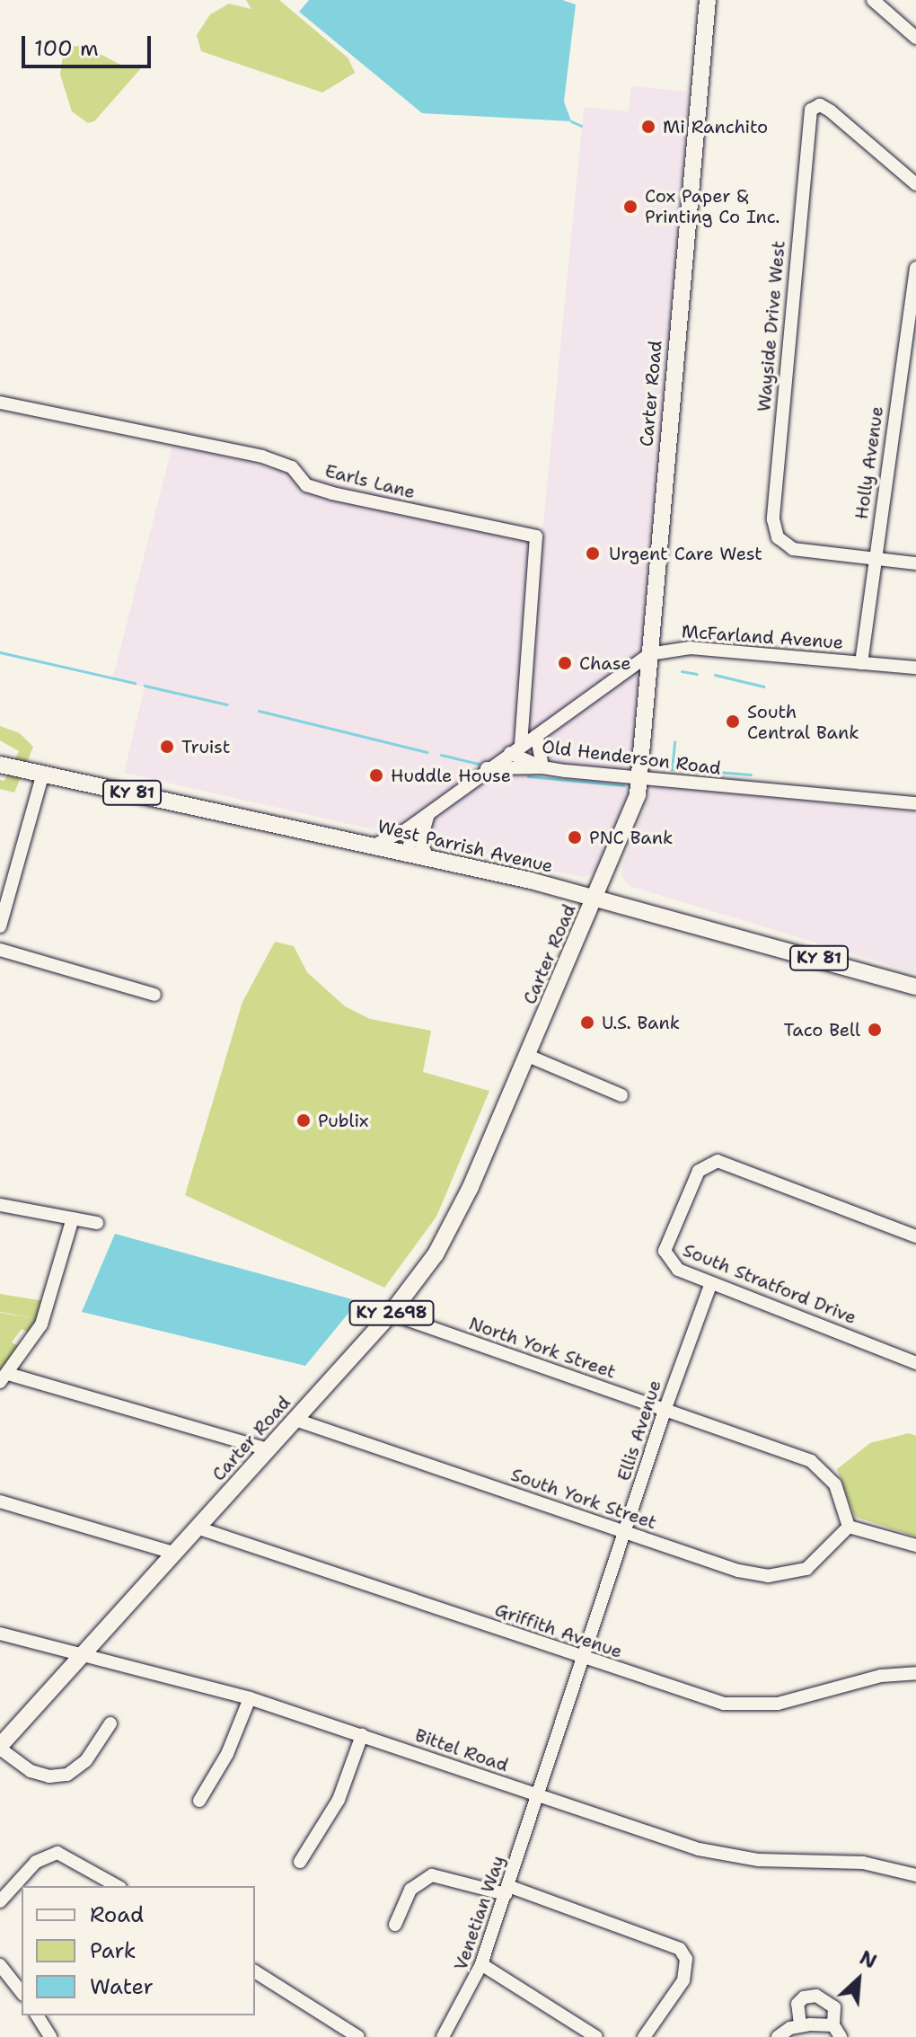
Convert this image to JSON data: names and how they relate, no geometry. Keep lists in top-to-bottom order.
{
  "streets": {
    "main road": [
      "Carter Road",
      "KY 81",
      "West Parrish Avenue",
      "KY 2698"
    ],
    "street": [
      "Wayside Drive West",
      "Holly Avenue",
      "Earls Lane",
      "McFarland Avenue",
      "Old Henderson Road",
      "South Stratford Drive",
      "North York Street",
      "Ellis Avenue",
      "South York Street",
      "Griffith Avenue",
      "Bittel Road",
      "Venetian Way"
    ]
  },
  "crossings": [
    ["Wayside Drive West", "Holly Avenue"],
    ["Carter Road", "McFarland Avenue"],
    ["Carter Road", "Old Henderson Road"],
    ["Carter Road", "West Parrish Avenue"],
    ["Carter Road", "North York Street"],
    ["Carter Road", "South York Street"],
    ["Carter Road", "Griffith Avenue"],
    ["Carter Road", "Bittel Road"],
    ["Holly Avenue", "McFarland Avenue"],
    ["Earls Lane", "McFarland Avenue"],
    ["Earls Lane", "Old Henderson Road"],
    ["McFarland Avenue", "Old Henderson Road"],
    ["South Stratford Drive", "Ellis Avenue"],
    ["North York Street", "Ellis Avenue"],
    ["North York Street", "South York Street"],
    ["Ellis Avenue", "South York Street"],
    ["Ellis Avenue", "Griffith Avenue"],
    ["Ellis Avenue", "Bittel Road"],
    ["Ellis Avenue", "Venetian Way"],
    ["Bittel Road", "Venetian Way"]
  ],
  "places": [
    "Mi Ranchito",
    "Cox Paper & Printing Co Inc.",
    "Urgent Care West",
    "Chase",
    "South Central Bank",
    "Truist",
    "Huddle House",
    "PNC Bank",
    "U.S. Bank",
    "Taco Bell",
    "Publix"
  ],
  "legend": ["Road", "Park", "Water"],
  "scale_bar": "100 m",
  "north": "top right"
}
